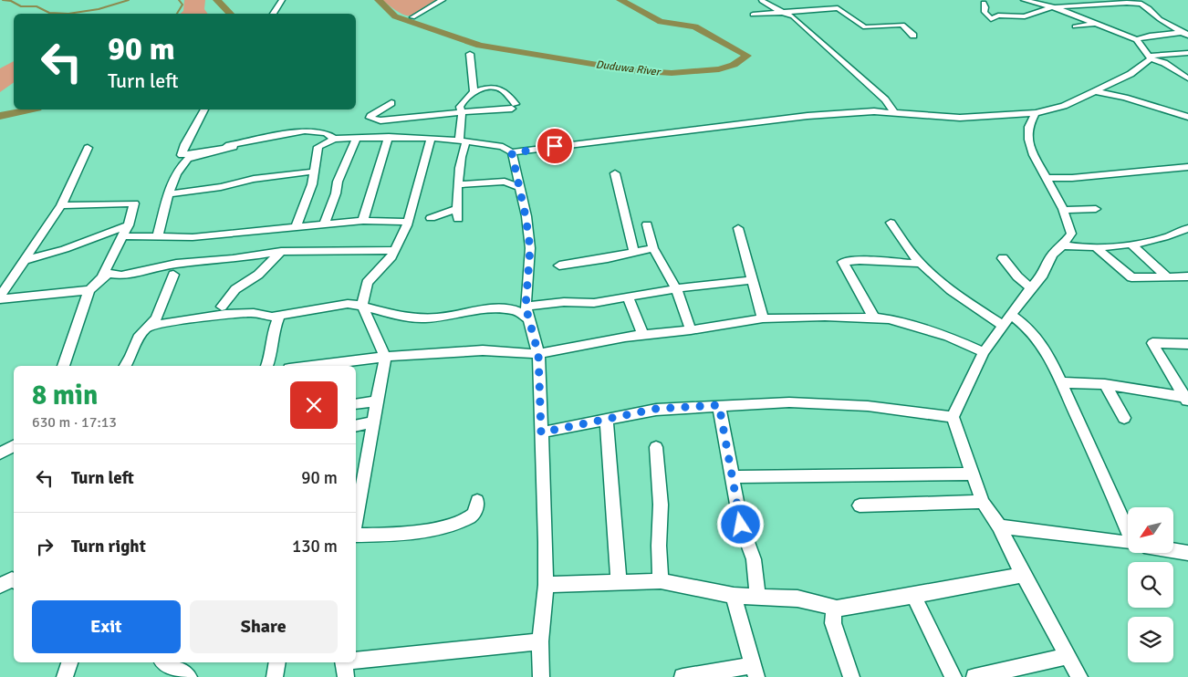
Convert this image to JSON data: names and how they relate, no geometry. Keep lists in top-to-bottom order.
{
  "water": ["Duduwa River"],
  "north": "bottom left",
  "page": {
    "turn": ["90 m", "Turn left"],
    "heading": ["8 min", "630 m · 17:13"],
    "list": [
      {
        "name": "Turn left",
        "value": "90 m"
      },
      {
        "name": "Turn right",
        "value": "130 m"
      }
    ],
    "buttons": ["Exit", "Share"]
  }
}
